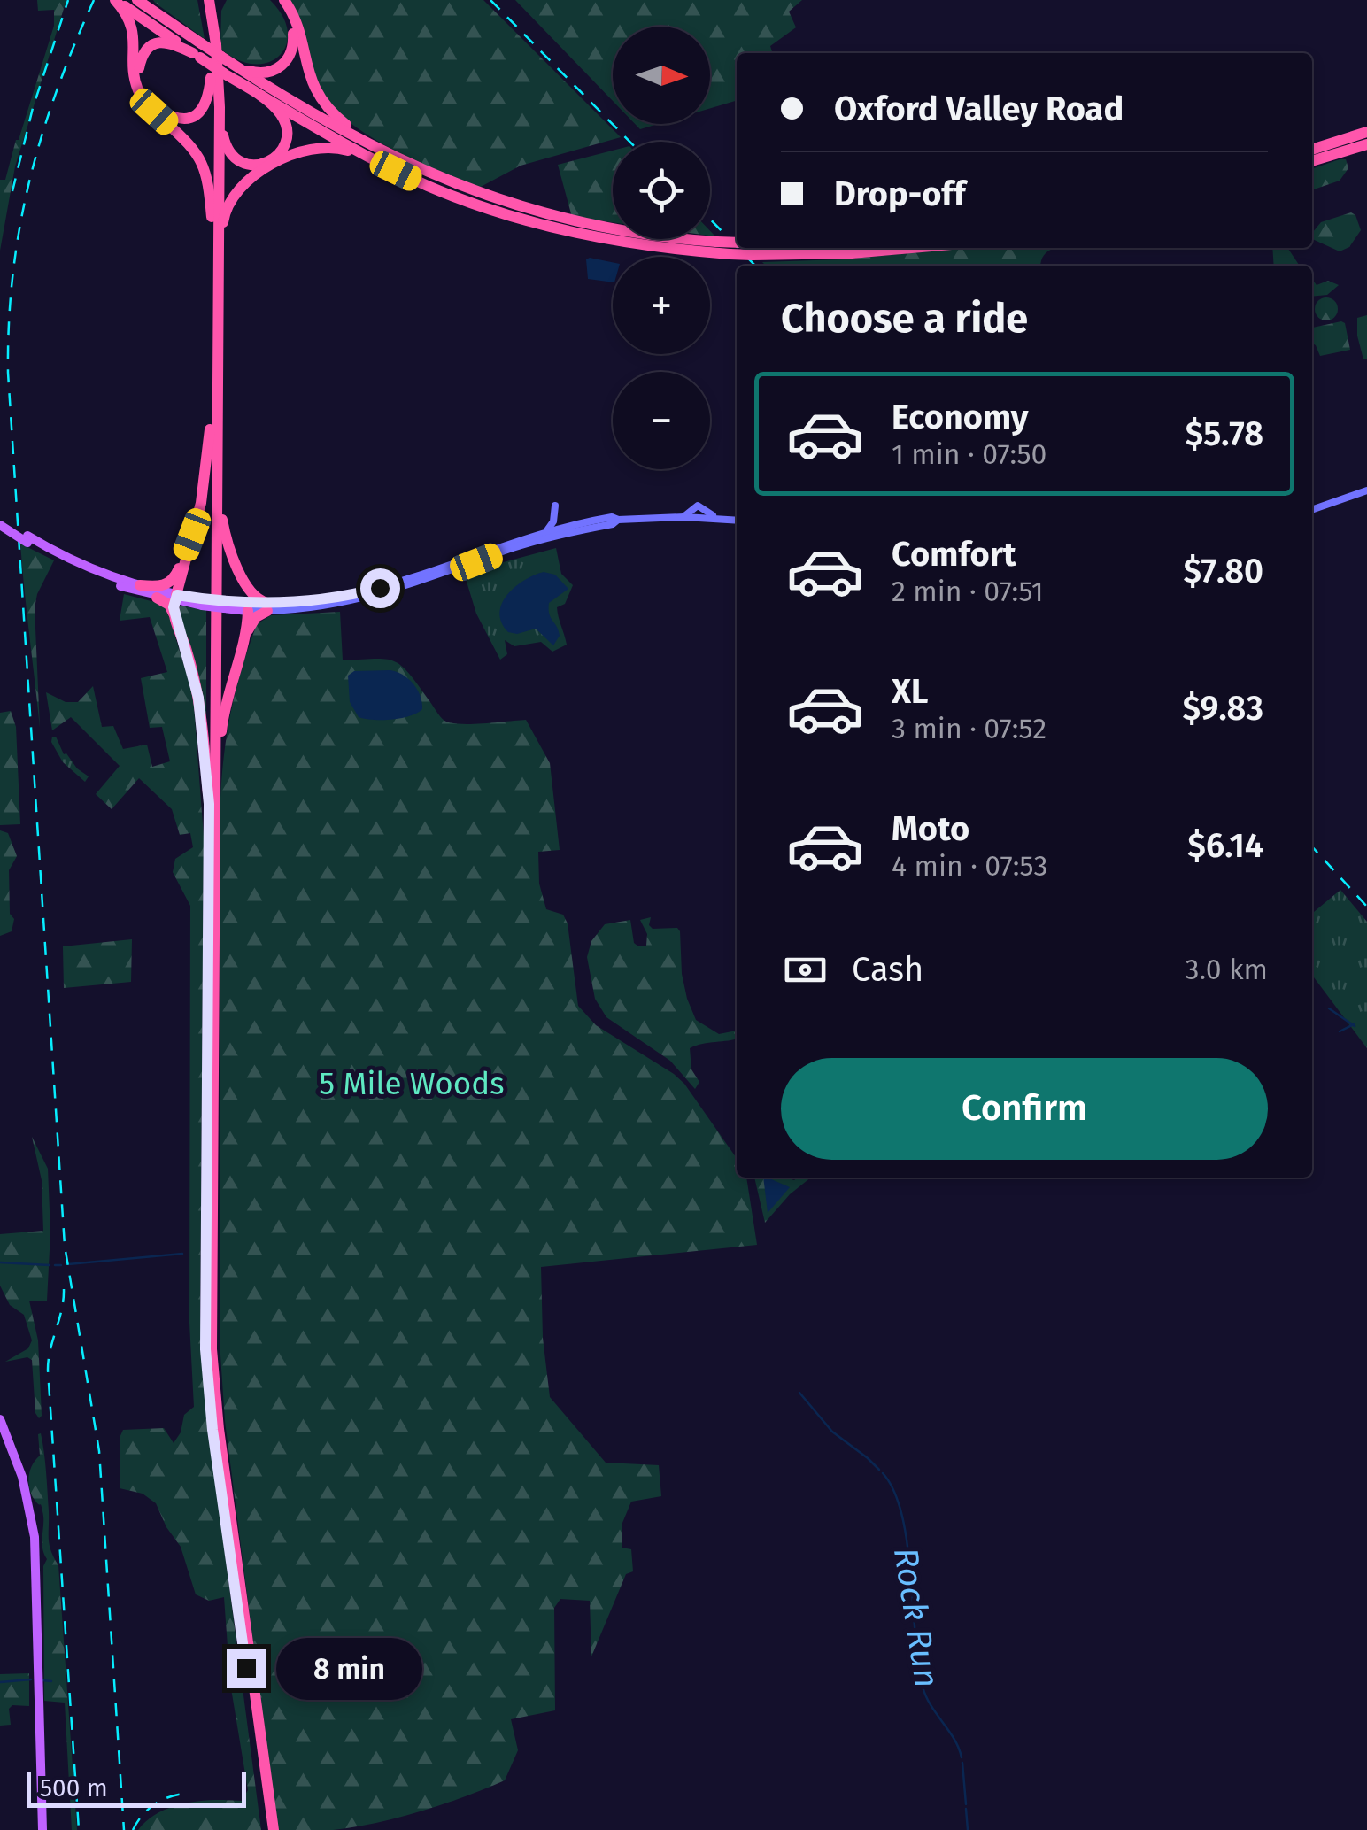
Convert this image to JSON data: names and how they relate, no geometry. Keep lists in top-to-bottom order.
{
  "water": ["Rock Run"],
  "parks": ["5 Mile Woods"],
  "scale_bar": "500 m",
  "north": "right",
  "page": {
    "map_buttons": ["+", "−"],
    "banner": ["Oxford Valley Road", "Drop-off"],
    "heading": "Choose a ride",
    "list": [
      {
        "name": "Economy",
        "note": "1 min · 07:50",
        "value": "$5.78"
      },
      {
        "name": "Comfort",
        "note": "2 min · 07:51",
        "value": "$7.80"
      },
      {
        "name": "XL",
        "note": "3 min · 07:52",
        "value": "$9.83"
      },
      {
        "name": "Moto",
        "note": "4 min · 07:53",
        "value": "$6.14"
      }
    ],
    "pay": ["Cash", "3.0 km"],
    "buttons": "Confirm",
    "bubble": "8 min",
    "scale": "500 m"
  }
}
